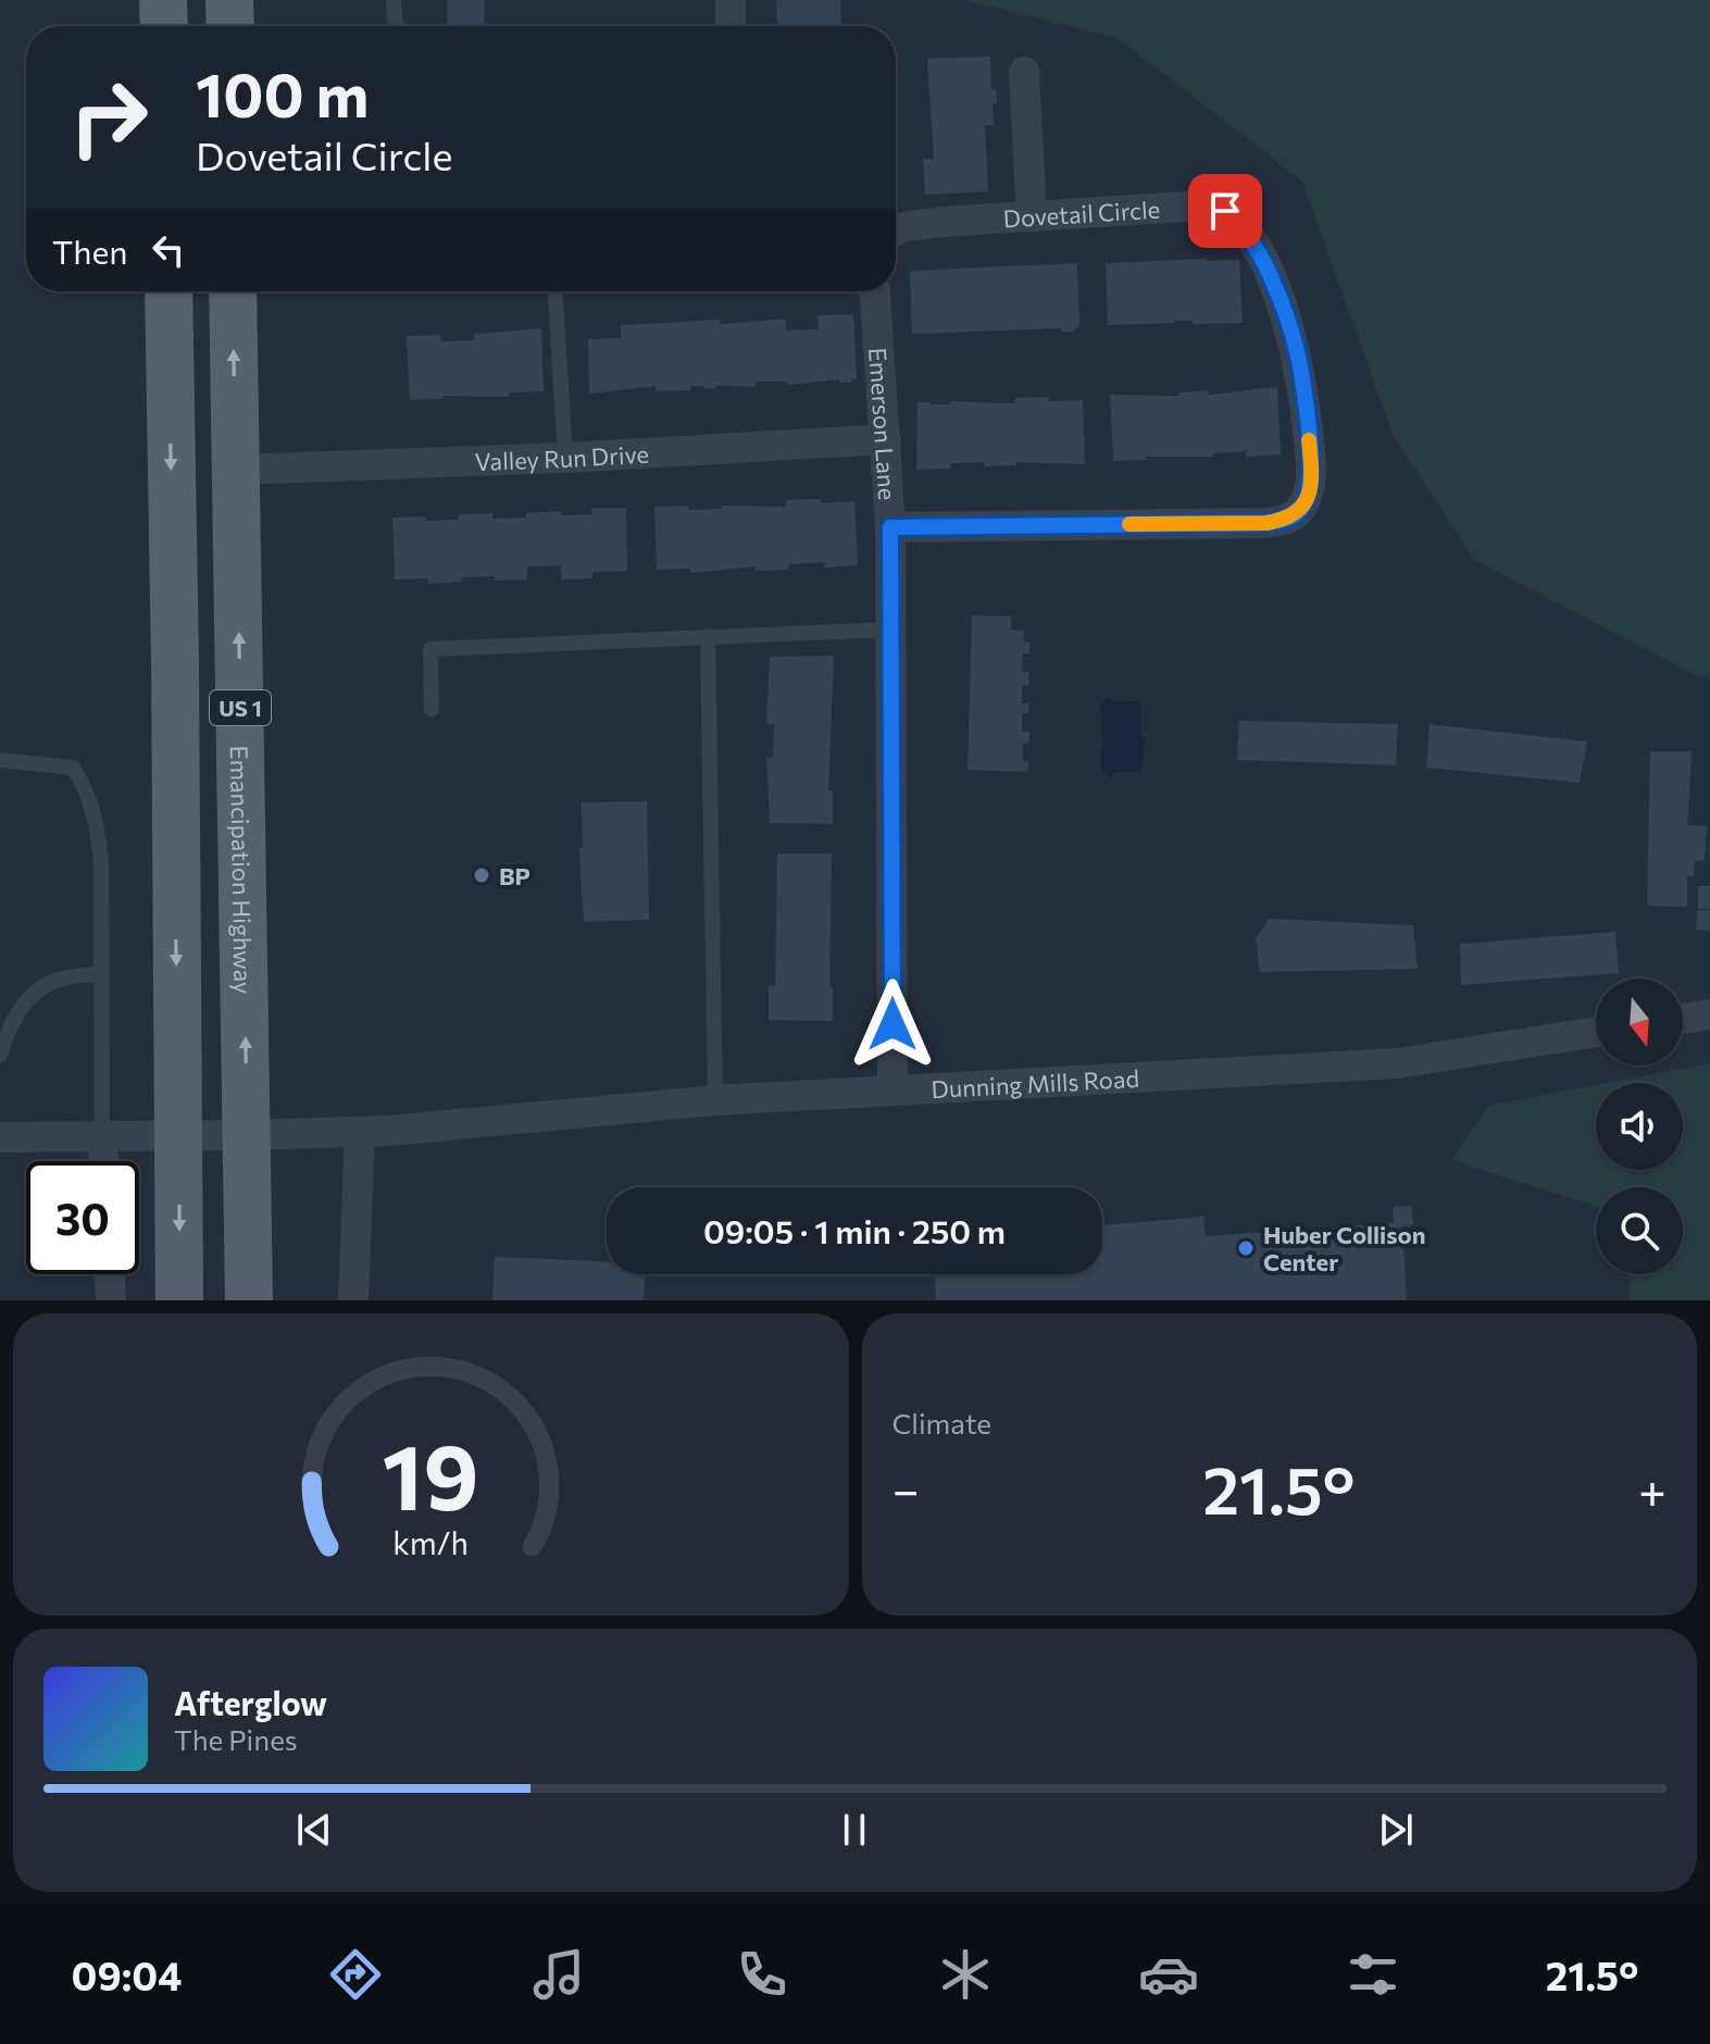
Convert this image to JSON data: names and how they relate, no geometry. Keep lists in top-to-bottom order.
{
  "streets": {
    "main road": ["US 1", "Emancipation Highway"],
    "street": [
      "Dovetail Circle",
      "Emerson Lane",
      "Valley Run Drive",
      "Dunning Mills Road"
    ]
  },
  "crossings": [
    ["Dovetail Circle", "Emerson Lane"],
    ["Emerson Lane", "Valley Run Drive"],
    ["Emerson Lane", "Dunning Mills Road"],
    ["Valley Run Drive", "Emancipation Highway"],
    ["US 1", "Dunning Mills Road"],
    ["Emancipation Highway", "Dunning Mills Road"]
  ],
  "places": ["BP", "Huber Collison Center"],
  "north": "bottom",
  "page": {
    "turn": ["100 m", "Dovetail Circle"],
    "then": "Then",
    "limit": "30",
    "trip": "09:05 · 1 min · 250 m",
    "tile": "Climate",
    "heat": ["−", "21.5°", "+"],
    "song": ["Afterglow", "The Pines"],
    "tabs": ["09:04", "21.5°"],
    "gauge": ["19", "km/h"]
  }
}
